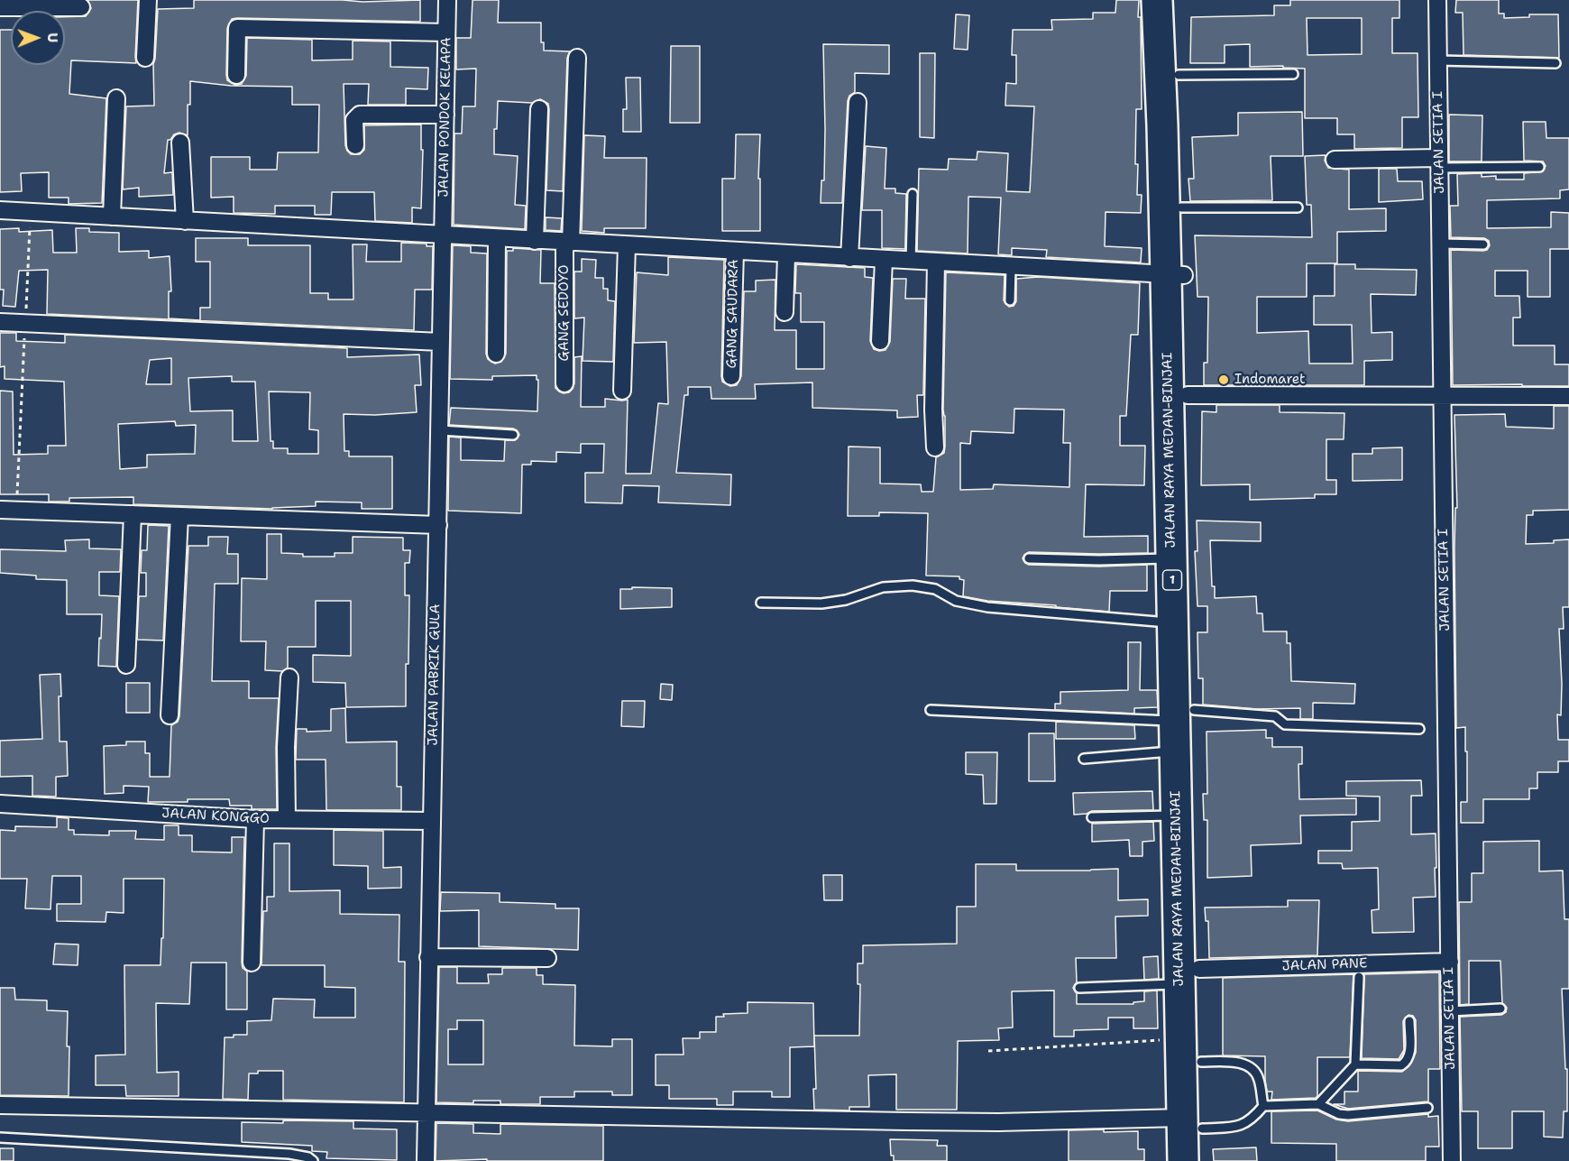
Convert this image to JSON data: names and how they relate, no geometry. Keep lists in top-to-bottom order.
{
  "streets": {
    "highway": ["JALAN RAYA MEDAN-BINJAI", "1"],
    "street": [
      "JALAN PONDOK KELAPA",
      "JALAN SETIA I",
      "GANG SEDOYO",
      "GANG SAUDARA",
      "JALAN PABRIK GULA",
      "JALAN KONGGO",
      "JALAN PANE"
    ]
  },
  "crossings": [
    ["JALAN PONDOK KELAPA", "JALAN PABRIK GULA"],
    ["JALAN SETIA I", "JALAN PANE"],
    ["JALAN RAYA MEDAN-BINJAI", "JALAN PANE"],
    ["JALAN PABRIK GULA", "JALAN KONGGO"]
  ],
  "places": ["Indomaret"],
  "north": "right"
}
